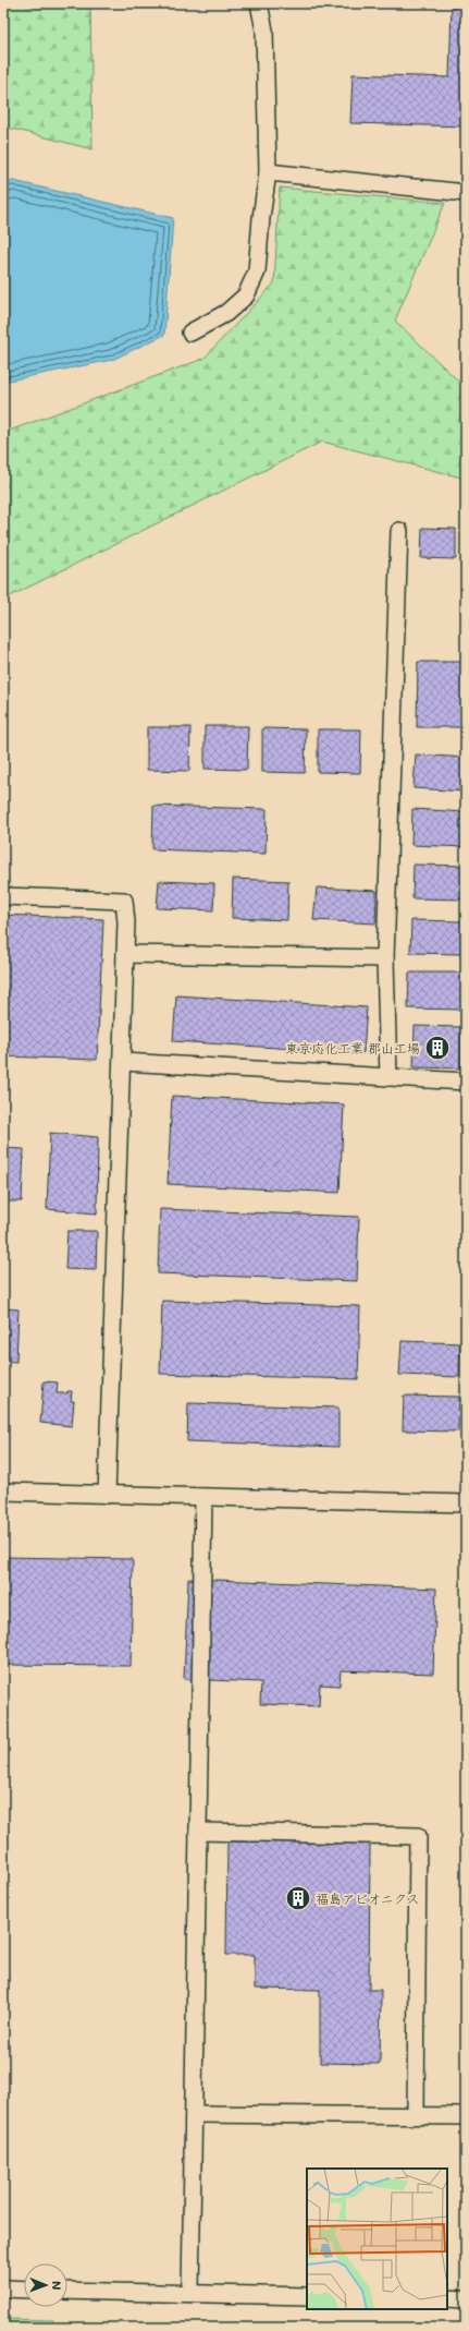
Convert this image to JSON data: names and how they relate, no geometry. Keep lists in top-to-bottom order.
{
  "places": {
    "building": ["東京応化工業 郡山工場", "福島アビオニクス"]
  },
  "north": "right"
}
